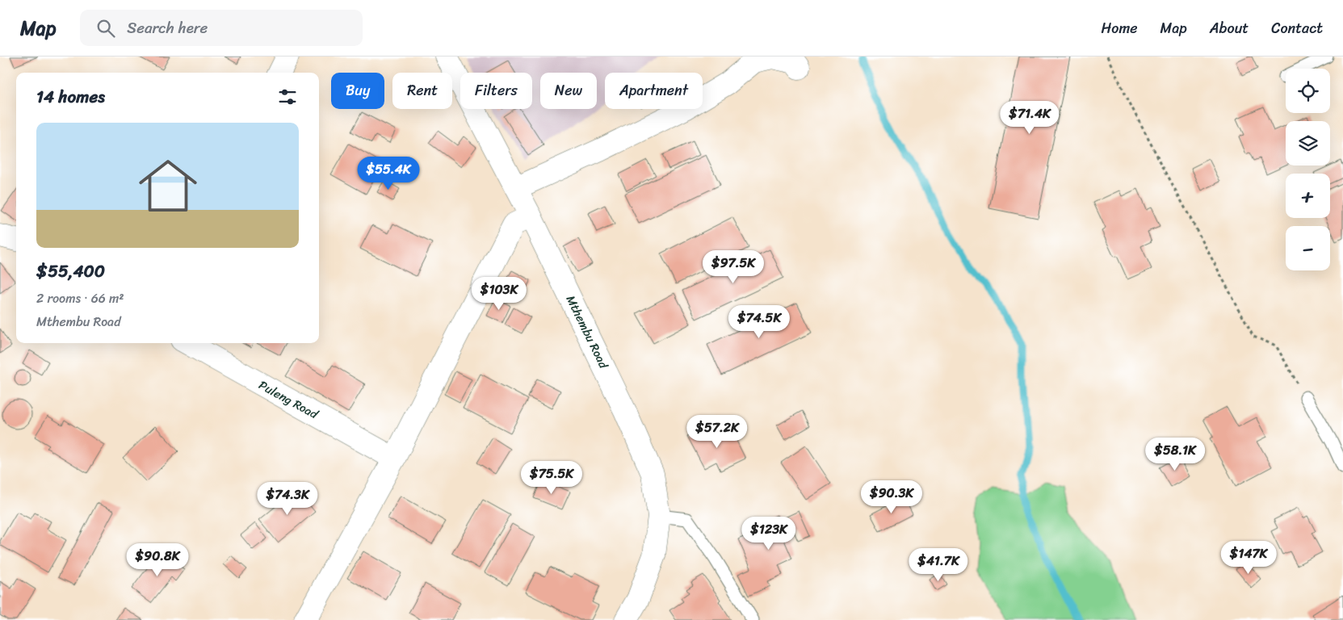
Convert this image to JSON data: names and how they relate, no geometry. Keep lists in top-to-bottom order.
{
  "streets": {
    "street": ["Mthembu Road", "Puleng Road"]
  },
  "page": {
    "header": "Map",
    "search": "Search here",
    "nav": [
      "Home",
      "Map",
      "About",
      "Contact"
    ],
    "map_buttons": ["+", "−"],
    "chip": [
      "Buy",
      "Rent",
      "Filters",
      "New",
      "Apartment"
    ],
    "heading": "14 homes",
    "price": [
      "$71.4K",
      "$55.4K",
      "$97.5K",
      "$103K",
      "$74.5K",
      "$57.2K",
      "$58.1K",
      "$75.5K",
      "$90.3K",
      "$74.3K",
      "$123K",
      "$147K",
      "$90.8K",
      "$41.7K"
    ],
    "list": [
      {
        "name": "$55,400",
        "note": "2 rooms · 66 m² · Mthembu Road"
      }
    ]
  }
}
